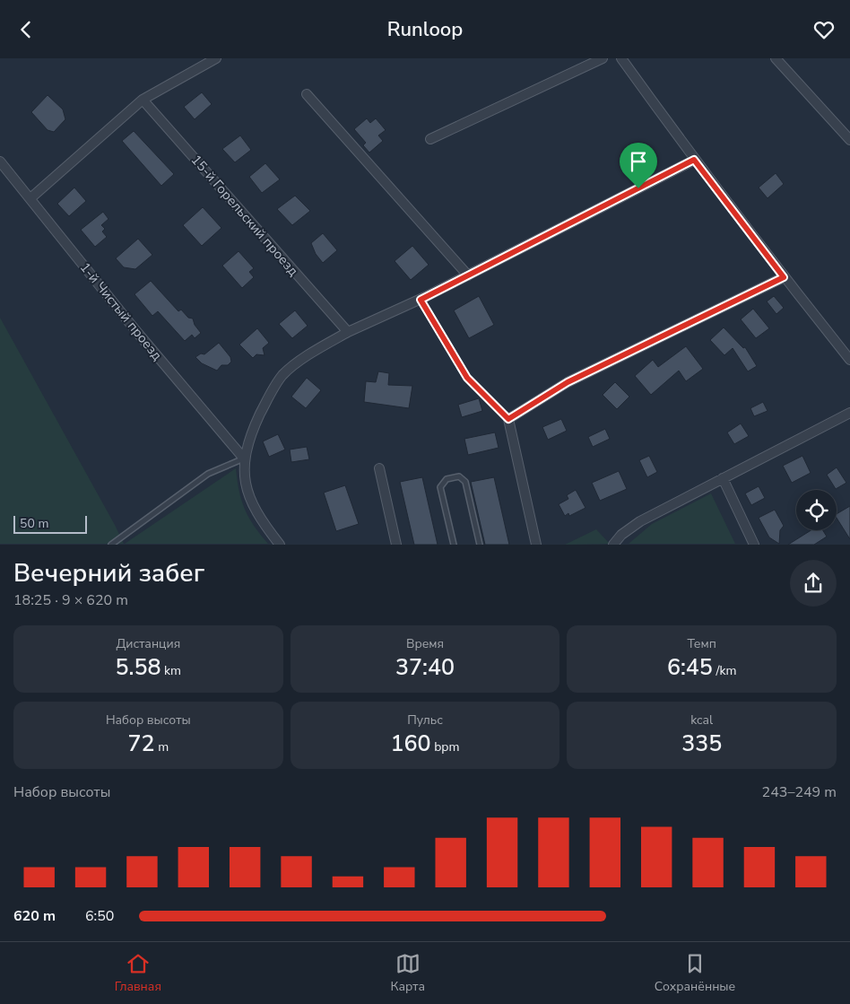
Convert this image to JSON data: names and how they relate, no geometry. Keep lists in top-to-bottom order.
{
  "streets": {
    "street": ["15-й Горельский проезд", "1-й Чистый проезд"]
  },
  "scale_bar": "50 m",
  "page": {
    "header": "Runloop",
    "scale": "50 m",
    "heading": ["Вечерний забег", "18:25 · 9 × 620 m"],
    "stats": [
      ["Дистанция", "5.58 km"],
      ["Время", "37:40"],
      ["Темп", "6:45 /km"],
      ["Набор высоты", "72 m"],
      ["Пульс", "160 bpm"],
      ["kcal", "335"]
    ],
    "chart": ["Набор высоты", "243–249 m"],
    "list": [
      {
        "name": "620 m",
        "note": "6:50"
      }
    ],
    "tabs": ["Главная", "Карта", "Сохранённые"]
  }
}
